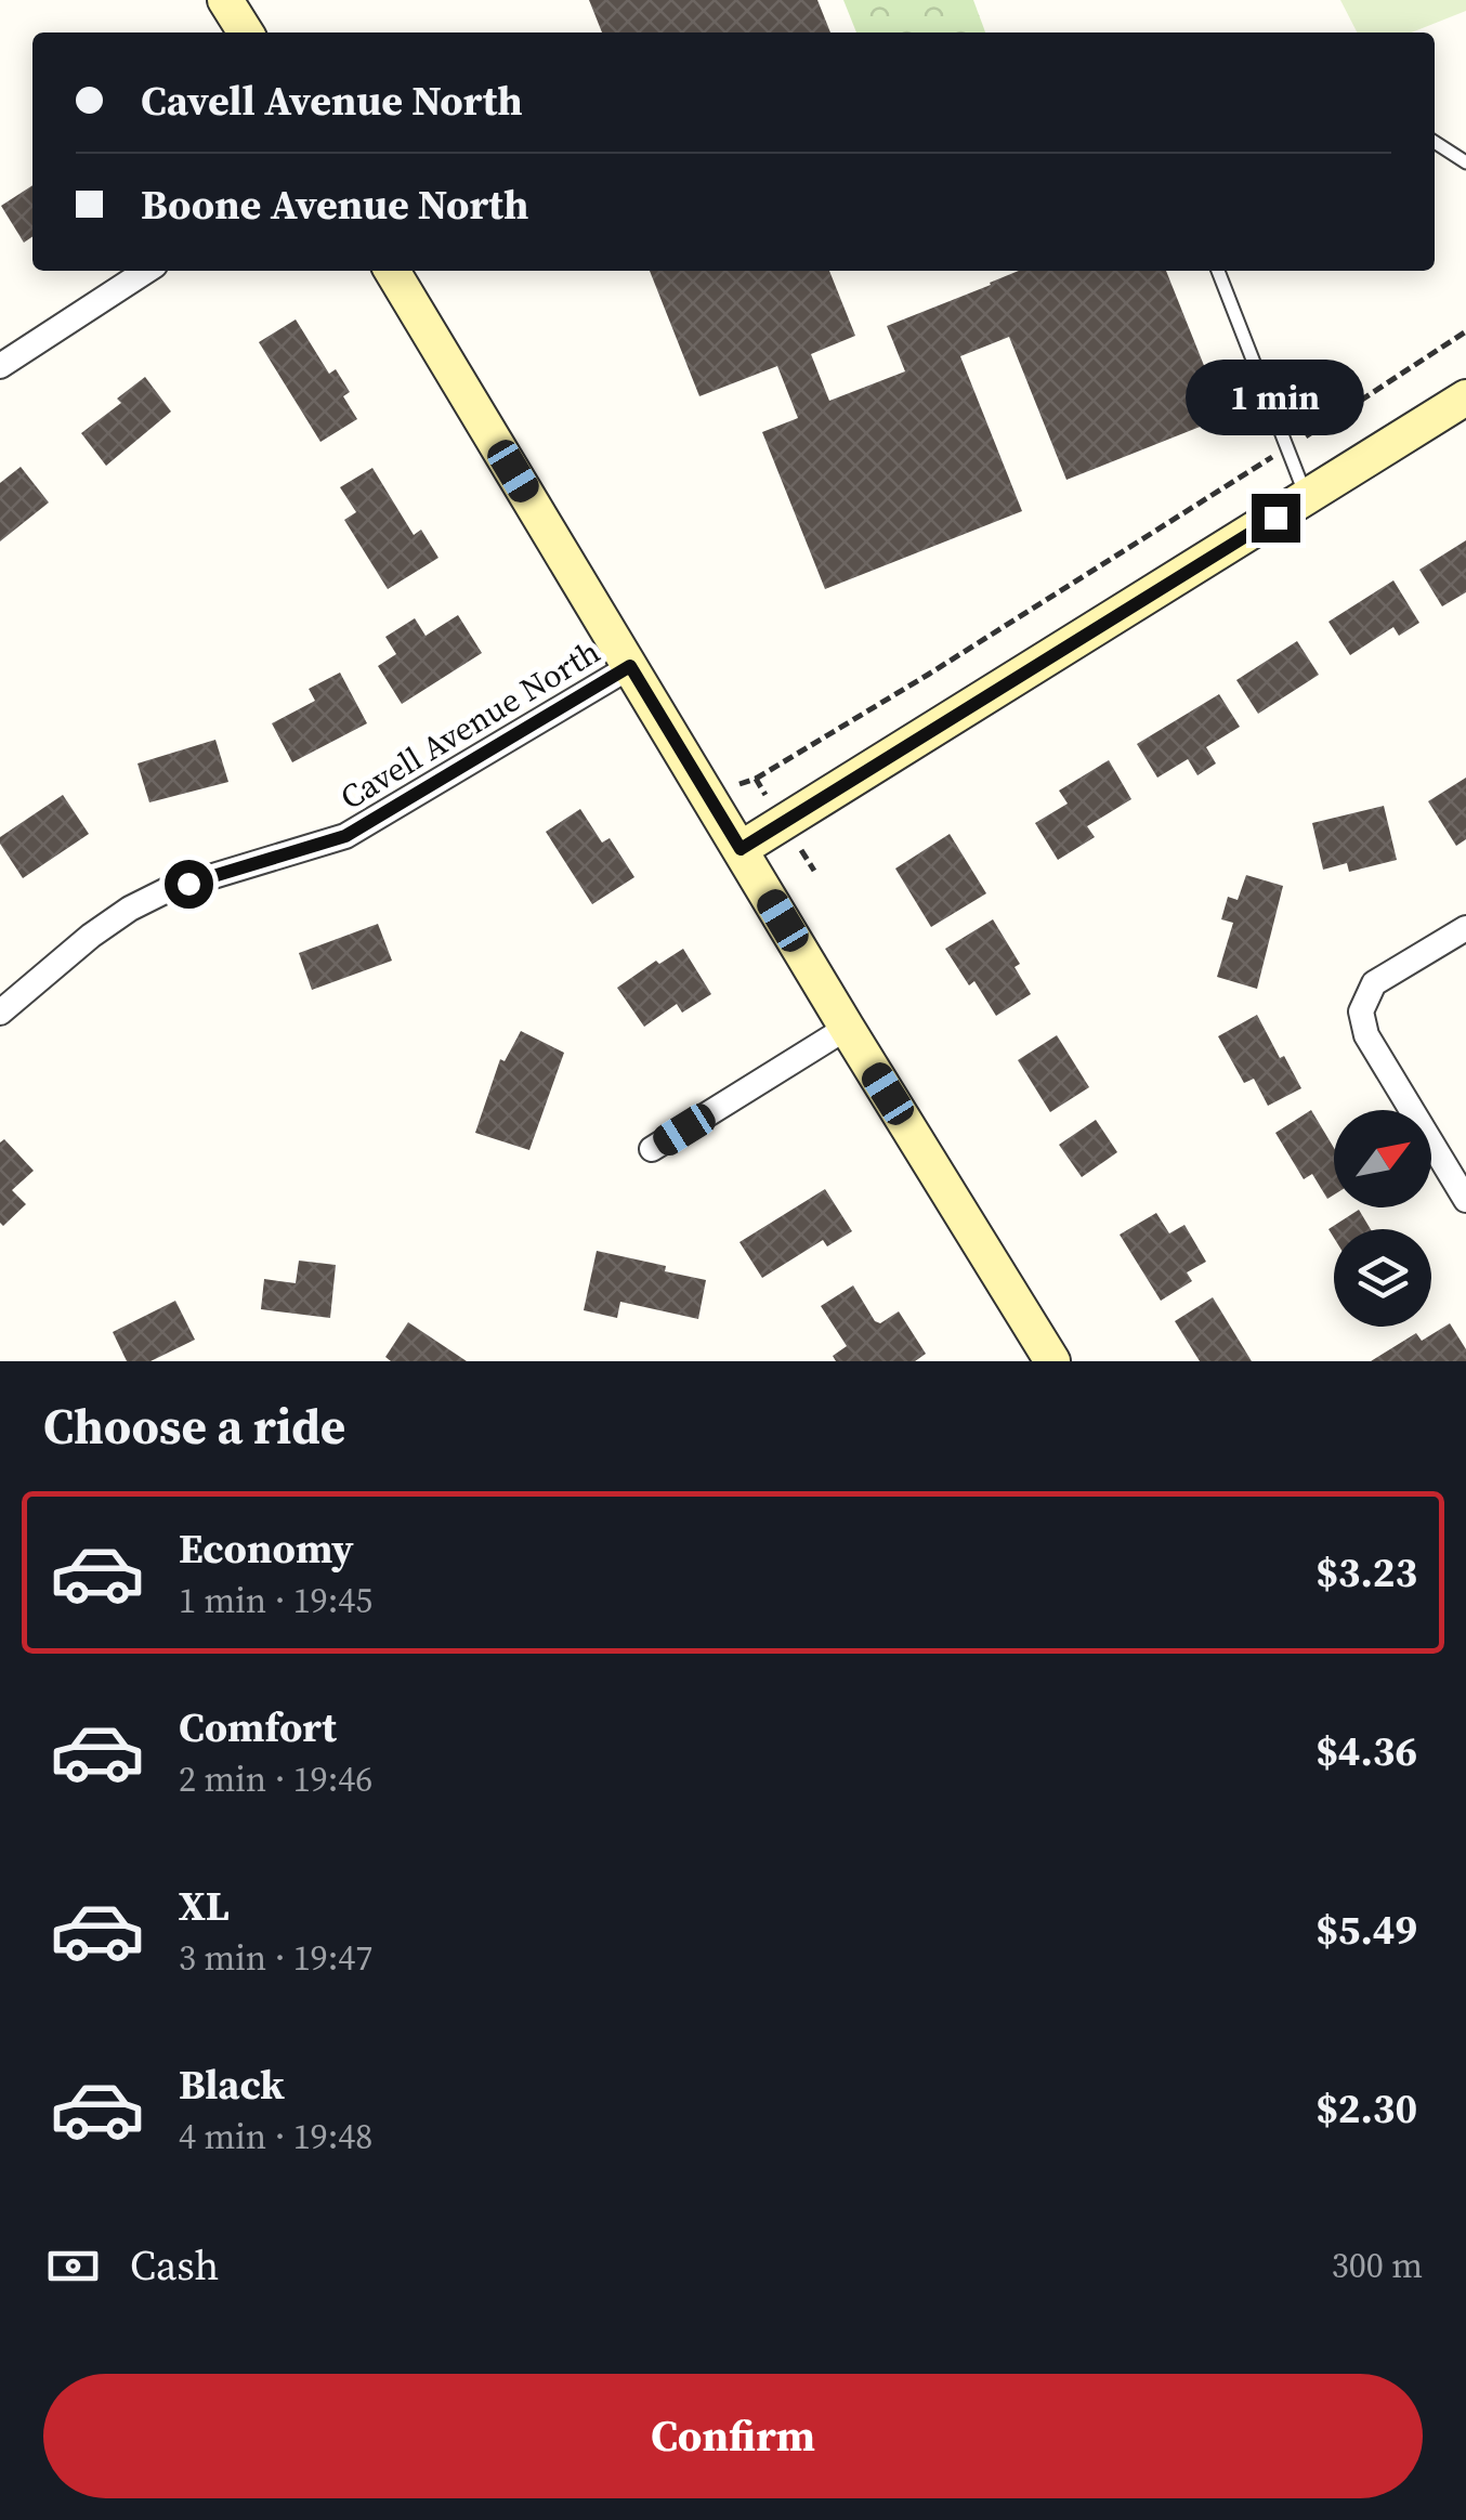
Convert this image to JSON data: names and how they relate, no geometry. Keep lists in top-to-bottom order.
{
  "streets": {
    "street": ["Cavell Avenue North"]
  },
  "north": "top right",
  "page": {
    "banner": ["Cavell Avenue North", "Boone Avenue North"],
    "bubble": "1 min",
    "heading": "Choose a ride",
    "list": [
      {
        "name": "Economy",
        "note": "1 min · 19:45",
        "value": "$3.23"
      },
      {
        "name": "Comfort",
        "note": "2 min · 19:46",
        "value": "$4.36"
      },
      {
        "name": "XL",
        "note": "3 min · 19:47",
        "value": "$5.49"
      },
      {
        "name": "Black",
        "note": "4 min · 19:48",
        "value": "$2.30"
      }
    ],
    "pay": ["Cash", "300 m"],
    "buttons": "Confirm"
  }
}
